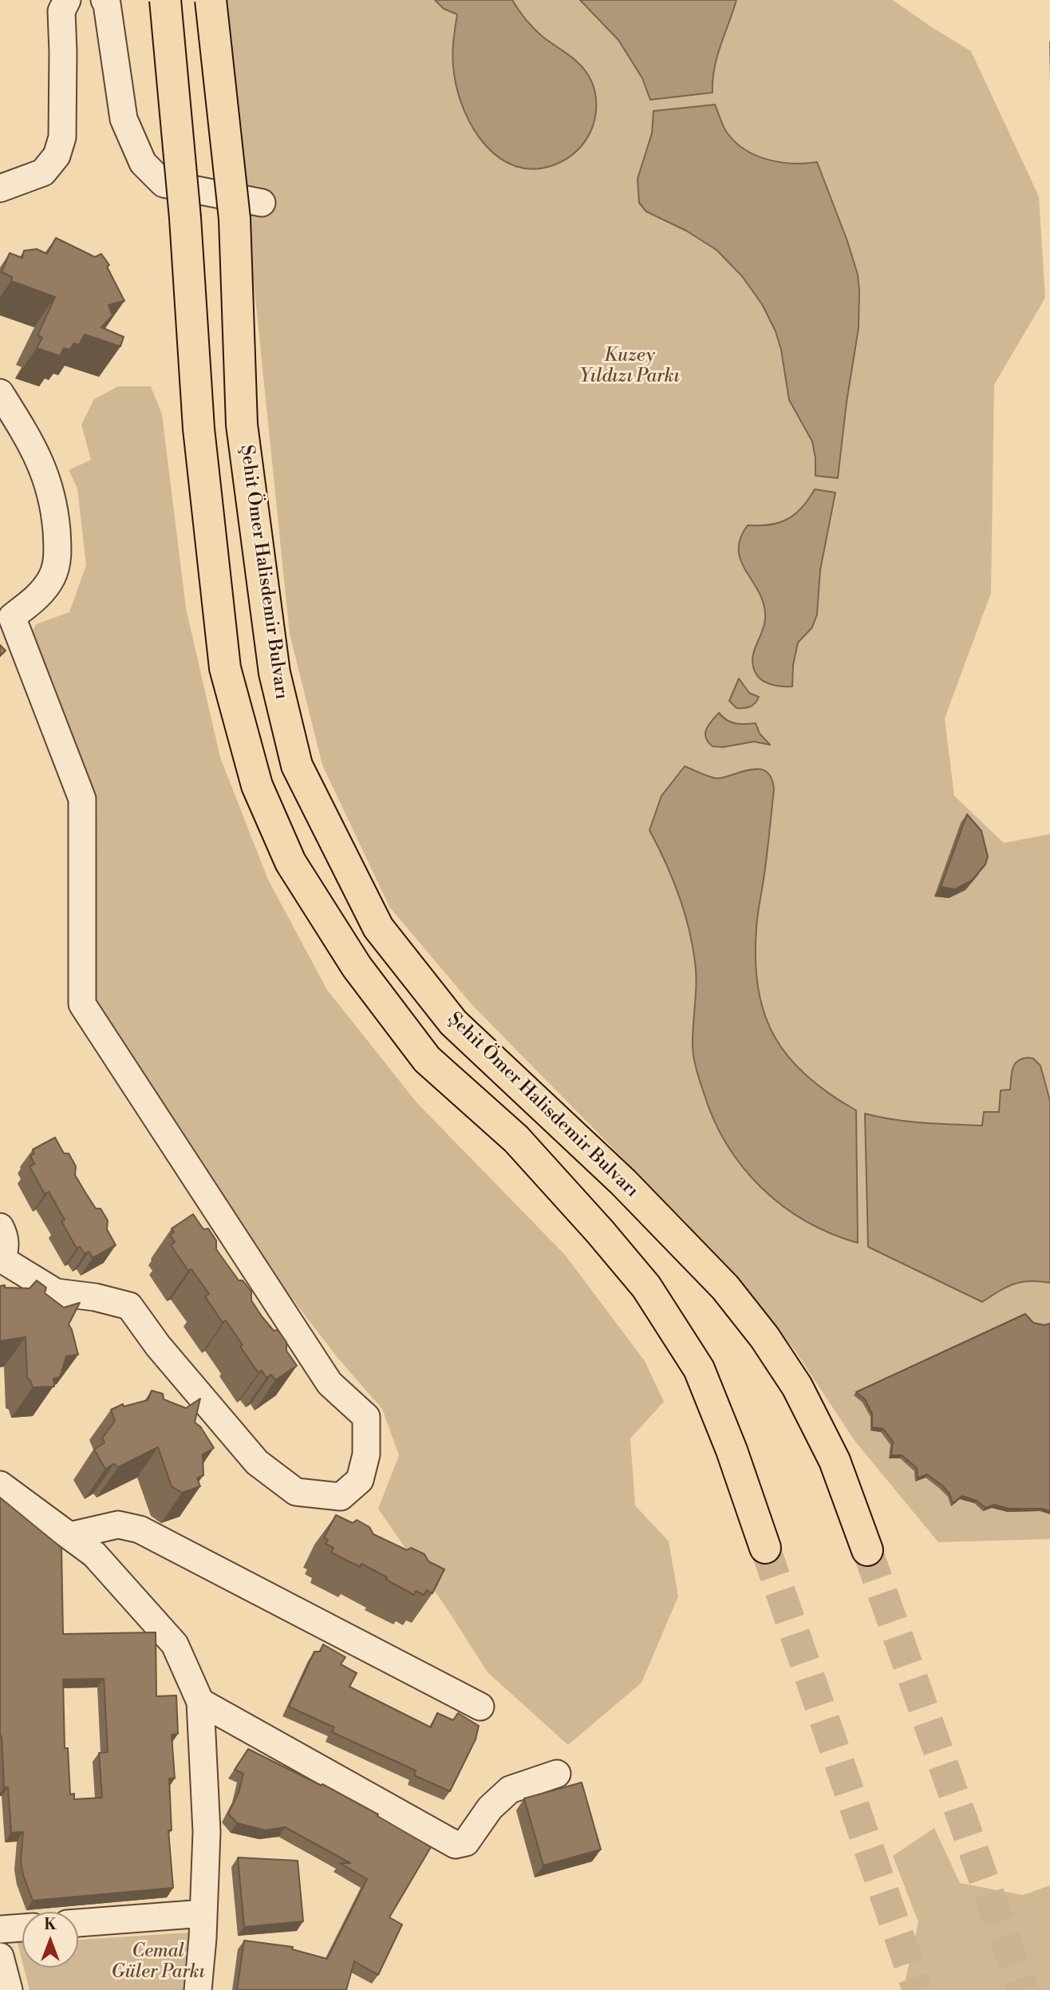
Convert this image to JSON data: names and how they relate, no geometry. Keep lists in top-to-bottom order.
{
  "streets": {
    "highway": ["Şehit Ömer Halisdemir Bulvarı"]
  },
  "parks": ["Kuzey Yıldızı Parkı", "Cemal Güler Parkı"],
  "north": "top"
}
